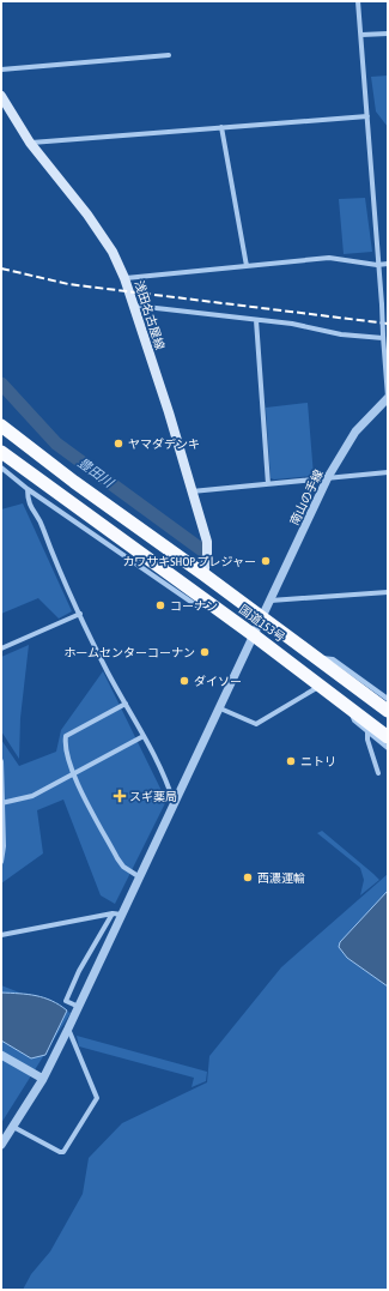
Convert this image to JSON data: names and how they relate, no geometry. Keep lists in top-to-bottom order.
{
  "streets": {
    "highway": ["国道153号"],
    "main road": ["浅田名古屋線"],
    "street": ["南山の手線"]
  },
  "crossings": [
    ["浅田名古屋線", "国道153号"],
    ["南山の手線", "国道153号"]
  ],
  "water": ["豊田川"],
  "places": {
    "other": [
      "ヤマダデンキ",
      "カワサキSHOP プレジャー",
      "コーナン",
      "ホームセンターコーナン",
      "ダイソー",
      "ニトリ",
      "西濃運輸"
    ],
    "health": ["スギ薬局"]
  }
}
